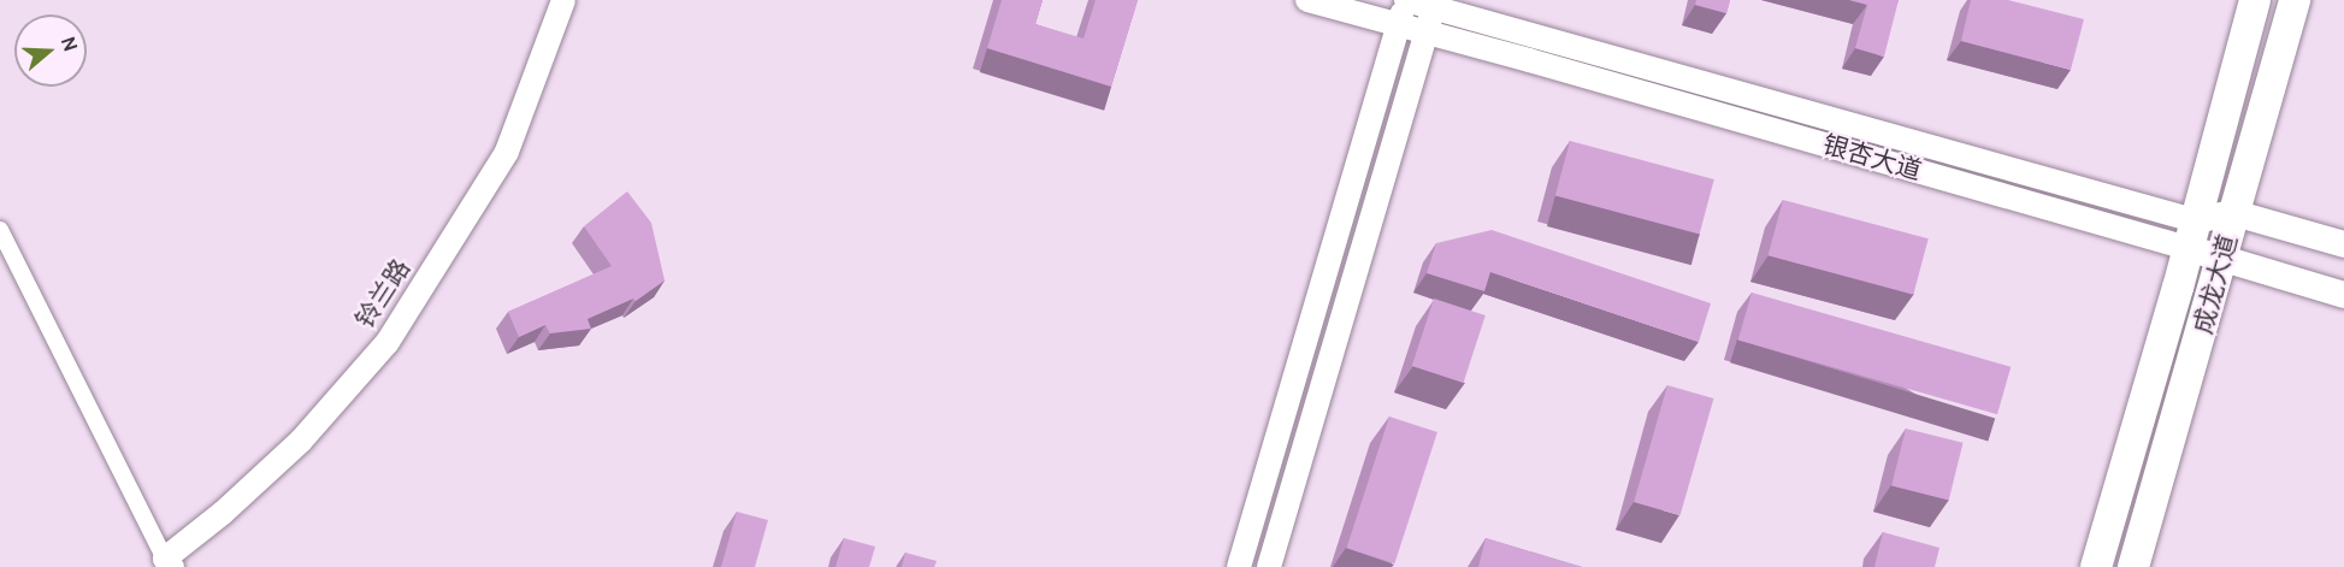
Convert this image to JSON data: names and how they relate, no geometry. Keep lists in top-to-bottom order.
{
  "streets": {
    "highway": ["成龙大道"],
    "main road": ["银杏大道"],
    "street": ["铃兰路"]
  },
  "crossings": [
    ["银杏大道", "成龙大道"]
  ],
  "north": "right"
}
